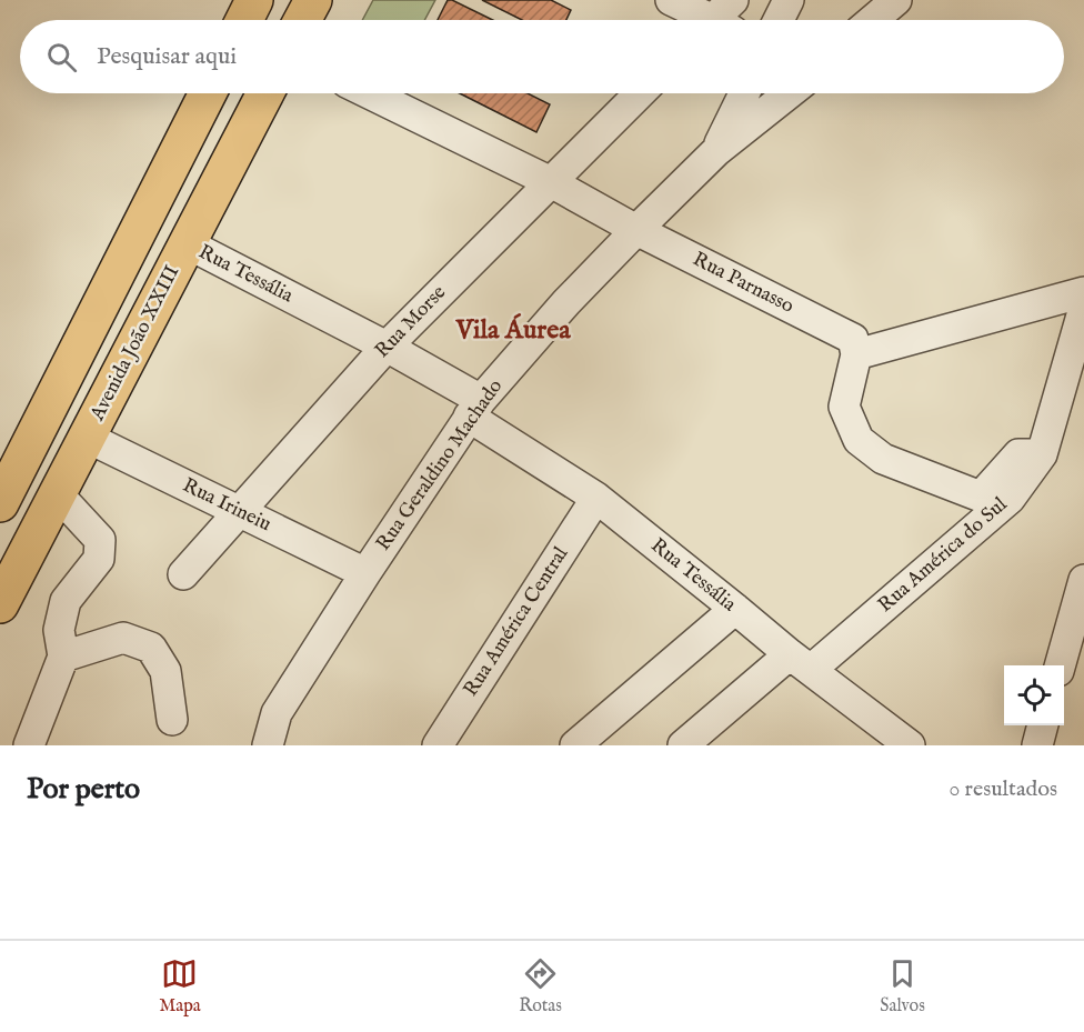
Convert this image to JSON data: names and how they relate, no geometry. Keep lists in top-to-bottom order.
{
  "streets": {
    "main road": ["Avenida João XXIII"],
    "street": [
      "Rua Tessália",
      "Rua Parnasso",
      "Rua Morse",
      "Rua Geraldino Machado",
      "Rua Irineiu",
      "Rua América do Sul",
      "Rua América Central"
    ]
  },
  "crossings": [
    ["Rua Tessália", "Rua Morse"],
    ["Rua Tessália", "Avenida João XXIII"],
    ["Rua Tessália", "Rua Geraldino Machado"],
    ["Rua Tessália", "Rua América do Sul"],
    ["Rua Tessália", "Rua América Central"],
    ["Rua Parnasso", "Rua Morse"],
    ["Rua Parnasso", "Rua Geraldino Machado"],
    ["Rua Morse", "Rua Irineiu"],
    ["Avenida João XXIII", "Rua Irineiu"],
    ["Rua Geraldino Machado", "Rua Irineiu"]
  ],
  "districts": ["Vila Áurea"],
  "page": {
    "search": "Pesquisar aqui",
    "heading": ["Por perto", "0 resultados"],
    "nav": ["Mapa", "Rotas", "Salvos"]
  }
}
